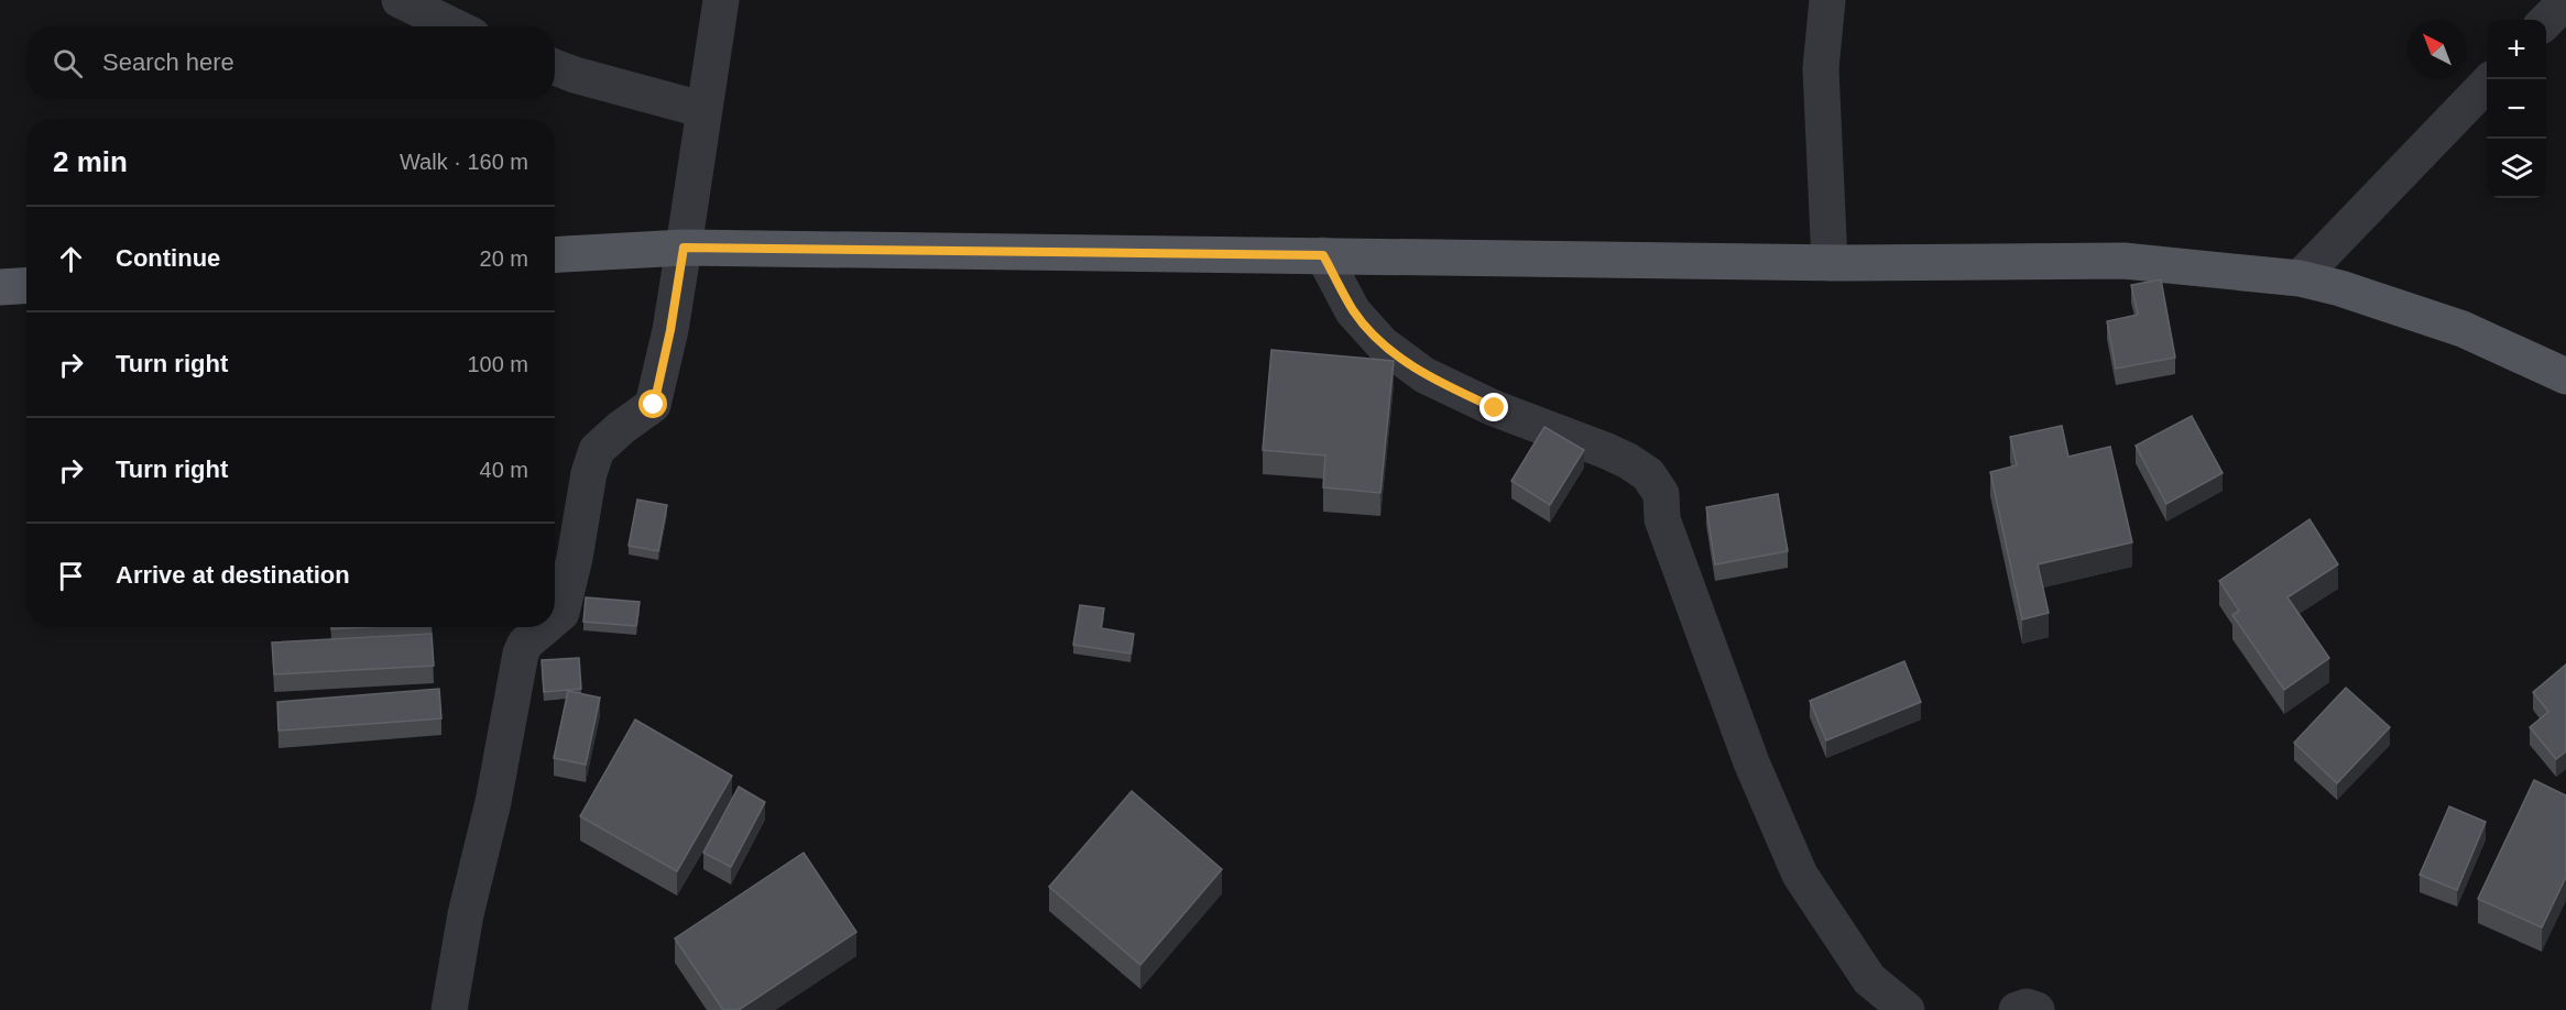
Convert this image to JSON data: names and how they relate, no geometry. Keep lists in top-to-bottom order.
{
  "north": "top left",
  "page": {
    "map_buttons": ["+", "−"],
    "search": "Search here",
    "heading": ["2 min", "Walk · 160 m"],
    "list": [
      ["Continue", "20 m"],
      ["Turn right", "100 m"],
      ["Turn right", "40 m"],
      "Arrive at destination"
    ]
  }
}
